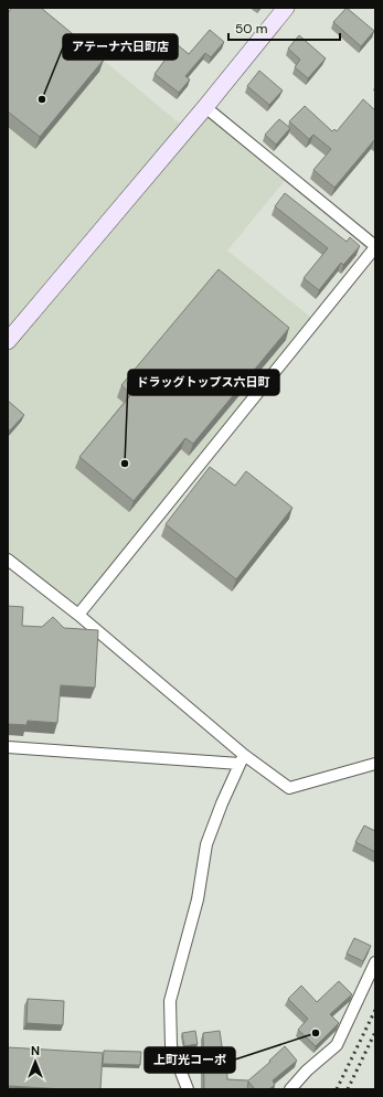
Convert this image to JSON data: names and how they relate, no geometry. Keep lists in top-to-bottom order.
{
  "places": ["アテーナ六日町店", "ドラッグトップス六日町", "上町光コーポ"],
  "scale_bar": "50 m",
  "north": "top"
}
